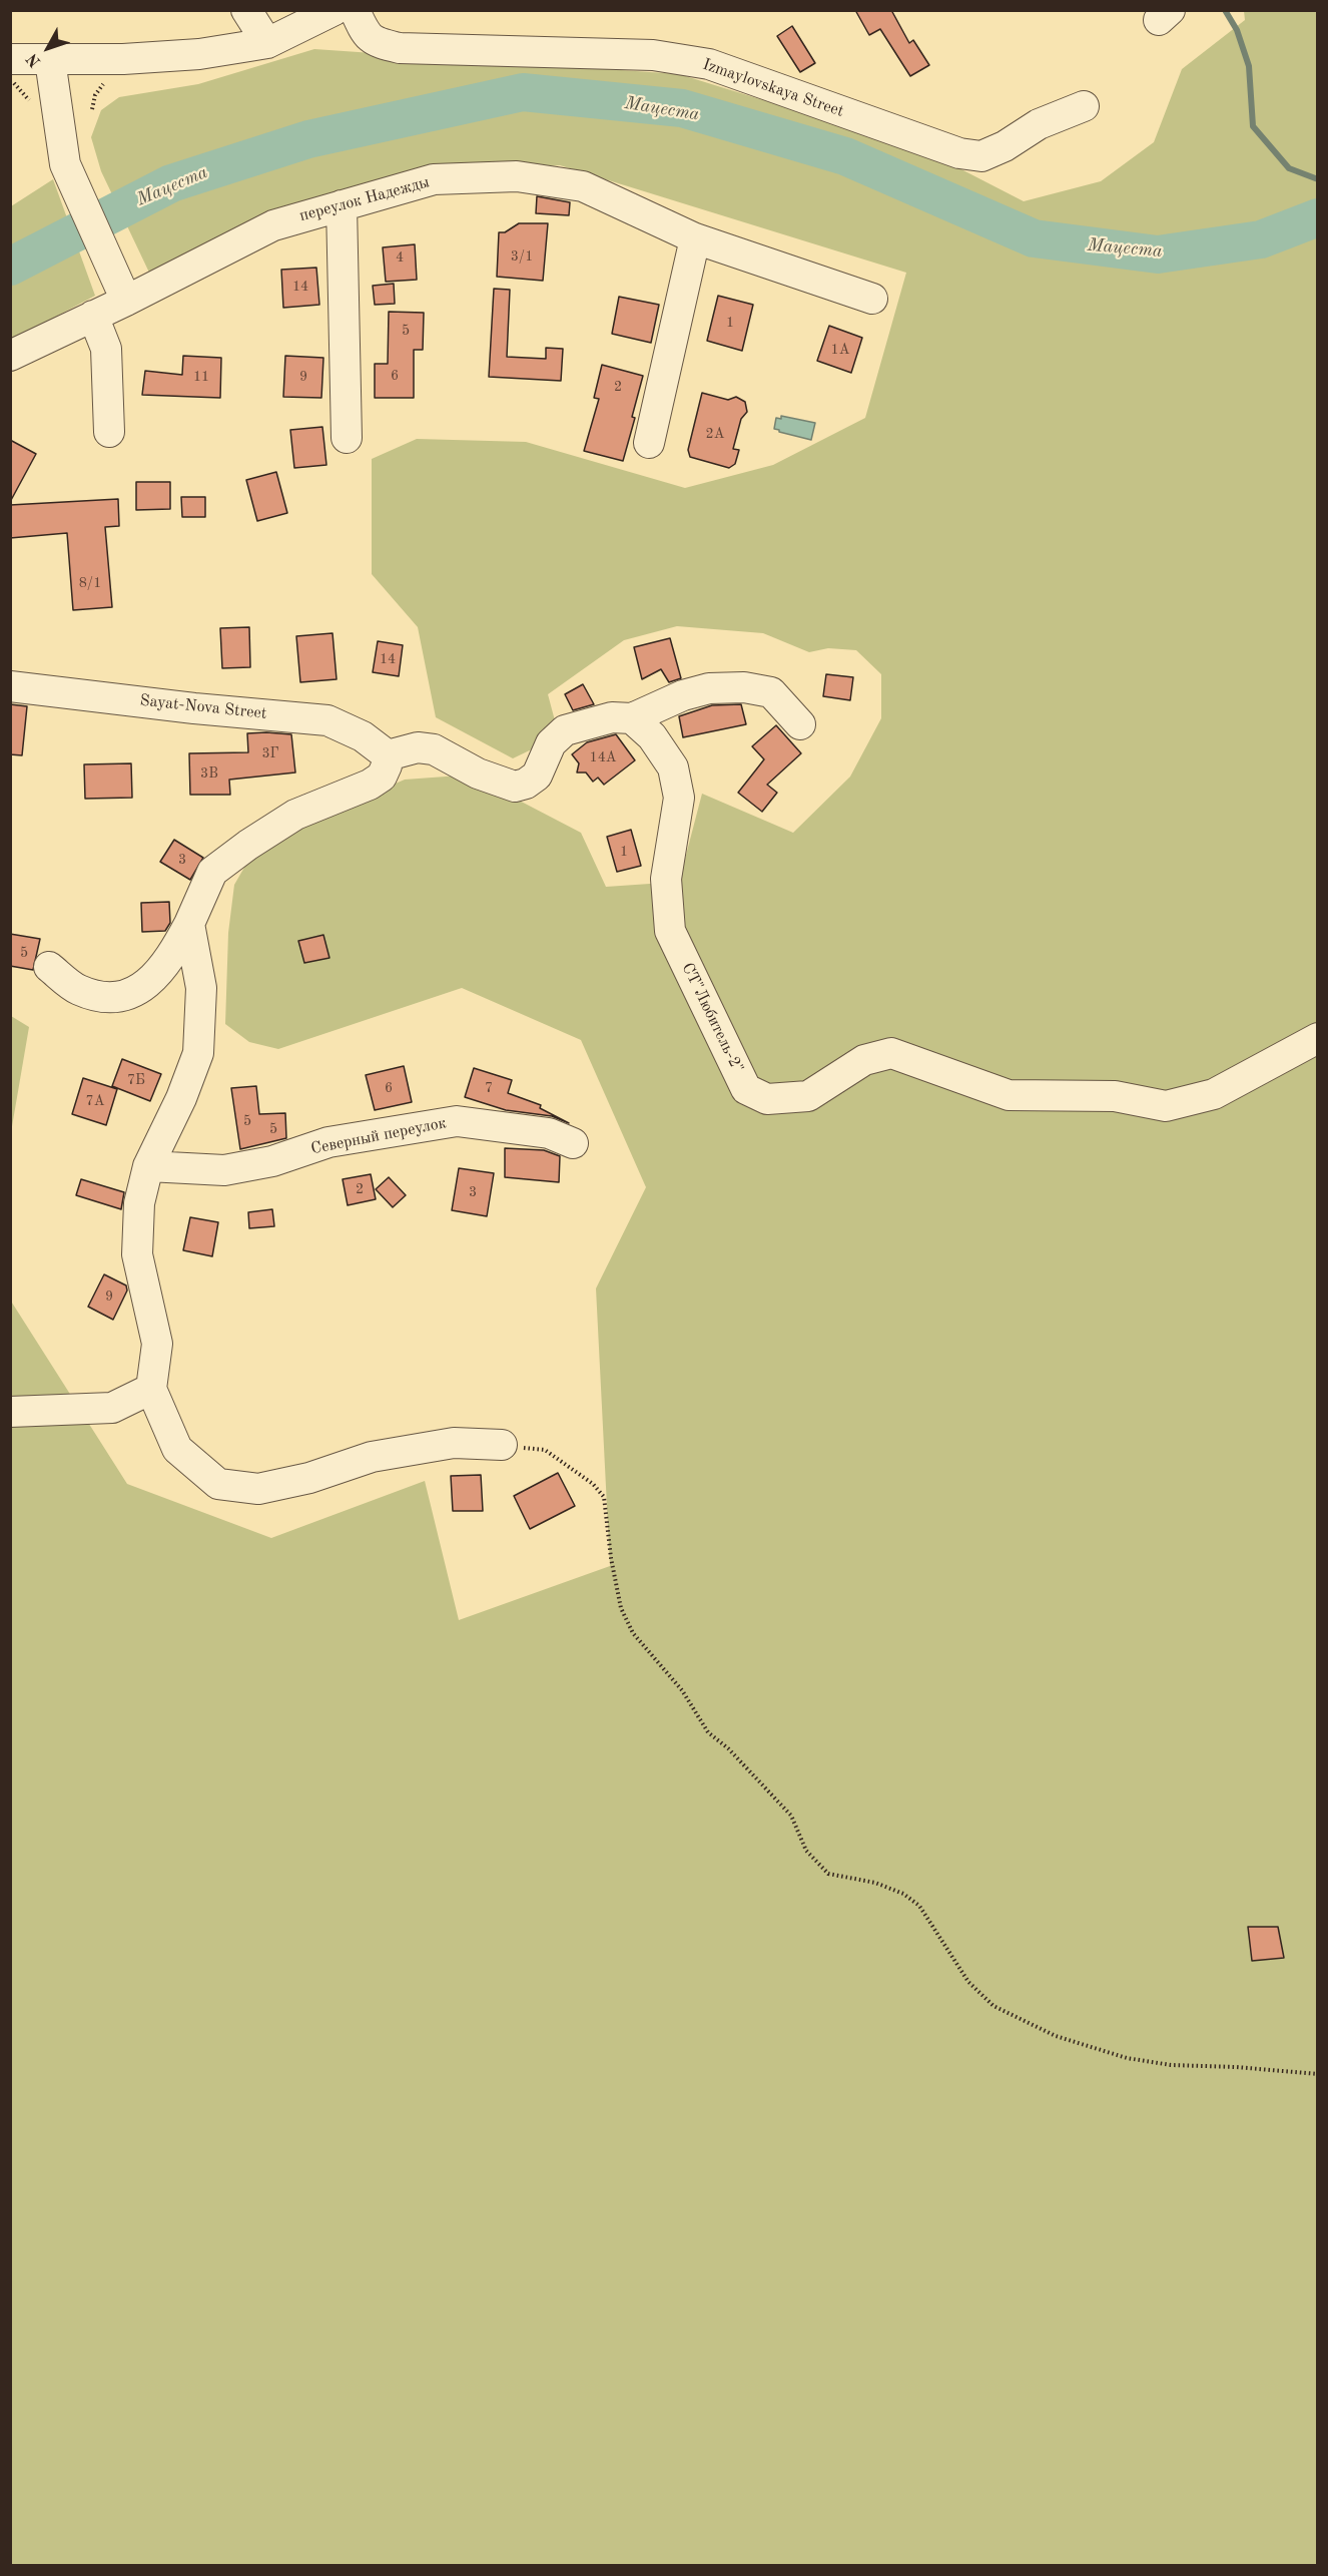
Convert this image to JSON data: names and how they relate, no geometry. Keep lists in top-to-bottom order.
{
  "streets": {
    "street": [
      "Izmaylovskaya Street",
      "переулок Надежды",
      "Sayat-Nova Street",
      "СТ\"Любитель-2\"",
      "Северный переулок"
    ]
  },
  "water": ["Мацеста"],
  "house_numbers": [
    "3/1",
    "4",
    "14",
    "1",
    "5",
    "1А",
    "6",
    "11",
    "9",
    "2",
    "2А",
    "8/1",
    "14",
    "3Г",
    "14А",
    "3В",
    "1",
    "3",
    "5",
    "7Б",
    "6",
    "7",
    "7А",
    "5",
    "5",
    "2",
    "3",
    "9"
  ],
  "north": "bottom left"
}
